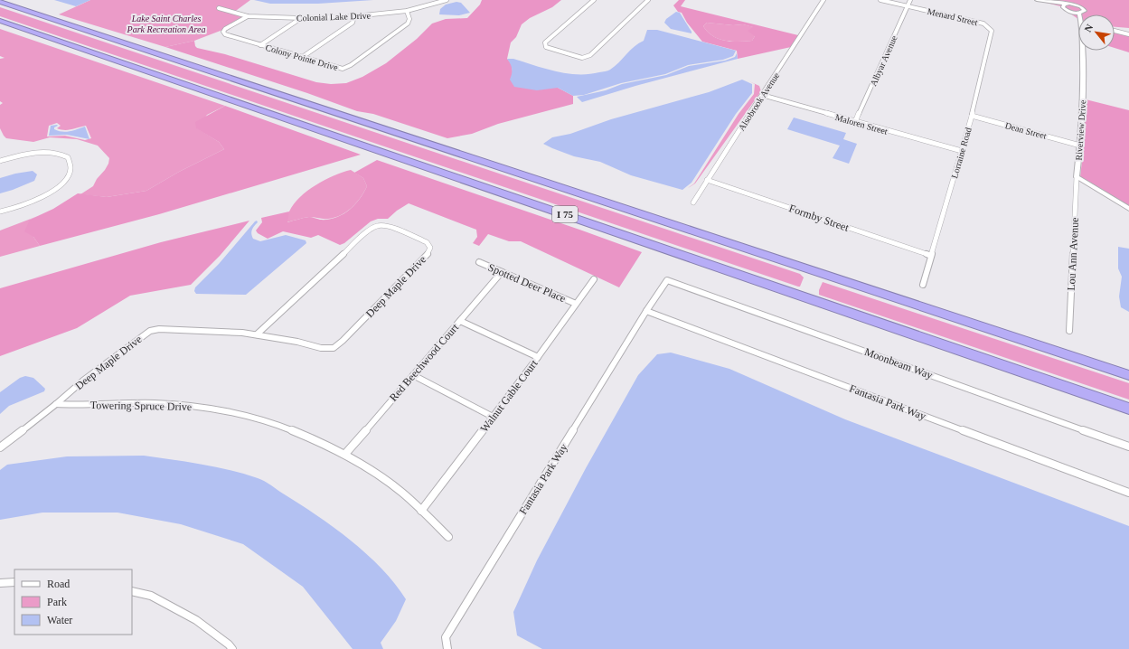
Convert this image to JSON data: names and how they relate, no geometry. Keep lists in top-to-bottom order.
{
  "streets": {
    "highway": ["I 75"],
    "street": [
      "Colonial Lake Drive",
      "Menard Street",
      "Colony Pointe Drive",
      "Albyar Avenue",
      "Alsobrook Avenue",
      "Maloren Street",
      "Dean Street",
      "Riverview Drive",
      "Lorraine Road",
      "Formby Street",
      "Lou Ann Avenue",
      "Spotted Deer Place",
      "Deep Maple Drive",
      "Red Beechwood Court",
      "Moonbeam Way",
      "Walnut Gable Court",
      "Fantasia Park Way",
      "Towering Spruce Drive"
    ]
  },
  "crossings": [
    ["Colonial Lake Drive", "Colony Pointe Drive"],
    ["Menard Street", "Albyar Avenue"],
    ["Menard Street", "Lorraine Road"],
    ["Albyar Avenue", "Maloren Street"],
    ["Alsobrook Avenue", "Maloren Street"],
    ["Alsobrook Avenue", "Formby Street"],
    ["Maloren Street", "Lorraine Road"],
    ["Dean Street", "Riverview Drive"],
    ["Dean Street", "Lorraine Road"],
    ["Riverview Drive", "Lou Ann Avenue"],
    ["Lorraine Road", "Formby Street"],
    ["Spotted Deer Place", "Red Beechwood Court"],
    ["Spotted Deer Place", "Walnut Gable Court"],
    ["Deep Maple Drive", "Towering Spruce Drive"],
    ["Red Beechwood Court", "Towering Spruce Drive"],
    ["Moonbeam Way", "Fantasia Park Way"],
    ["Walnut Gable Court", "Towering Spruce Drive"]
  ],
  "parks": ["Lake Saint Charles Park Recreation Area"],
  "legend": ["Road", "Park", "Water"],
  "north": "top left"
}
